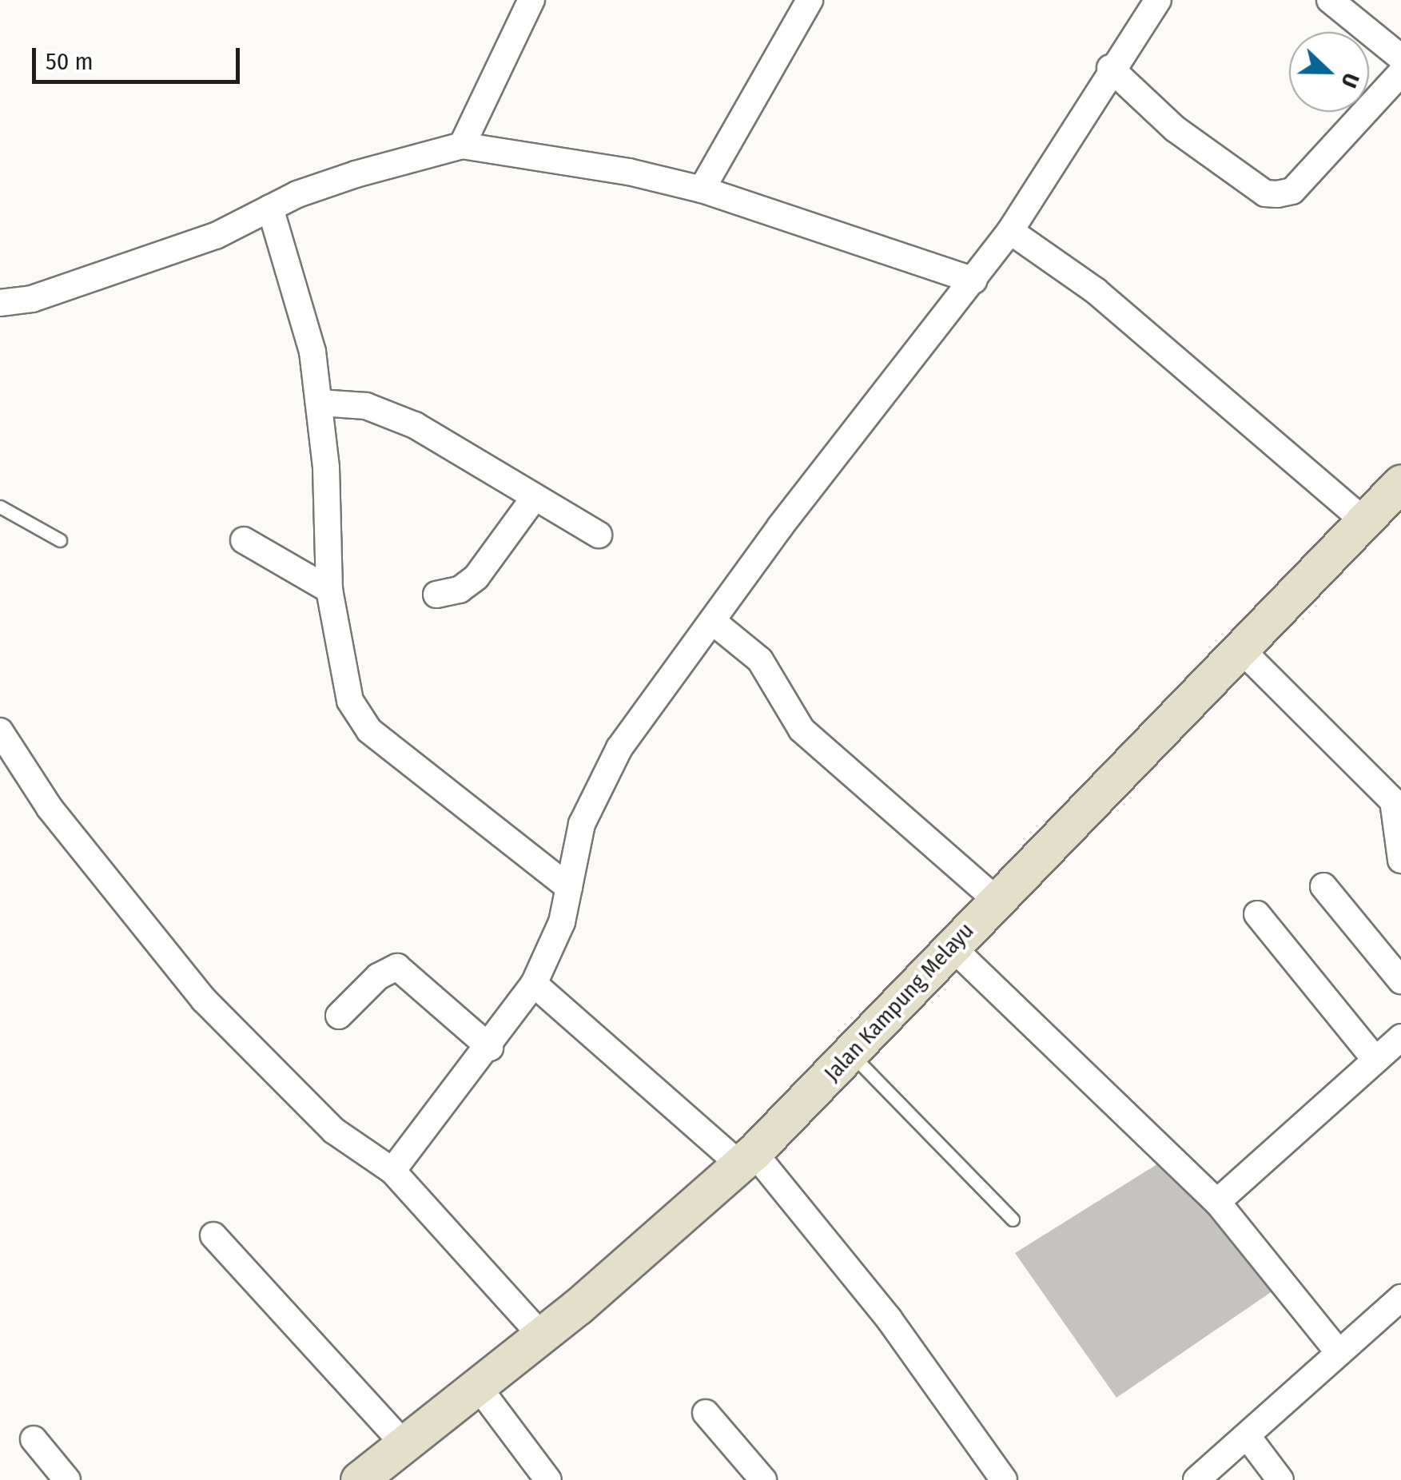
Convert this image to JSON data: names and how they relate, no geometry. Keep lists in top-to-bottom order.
{
  "streets": {
    "main road": ["Jalan Kampung Melayu"]
  },
  "scale_bar": "50 m",
  "north": "right"
}
